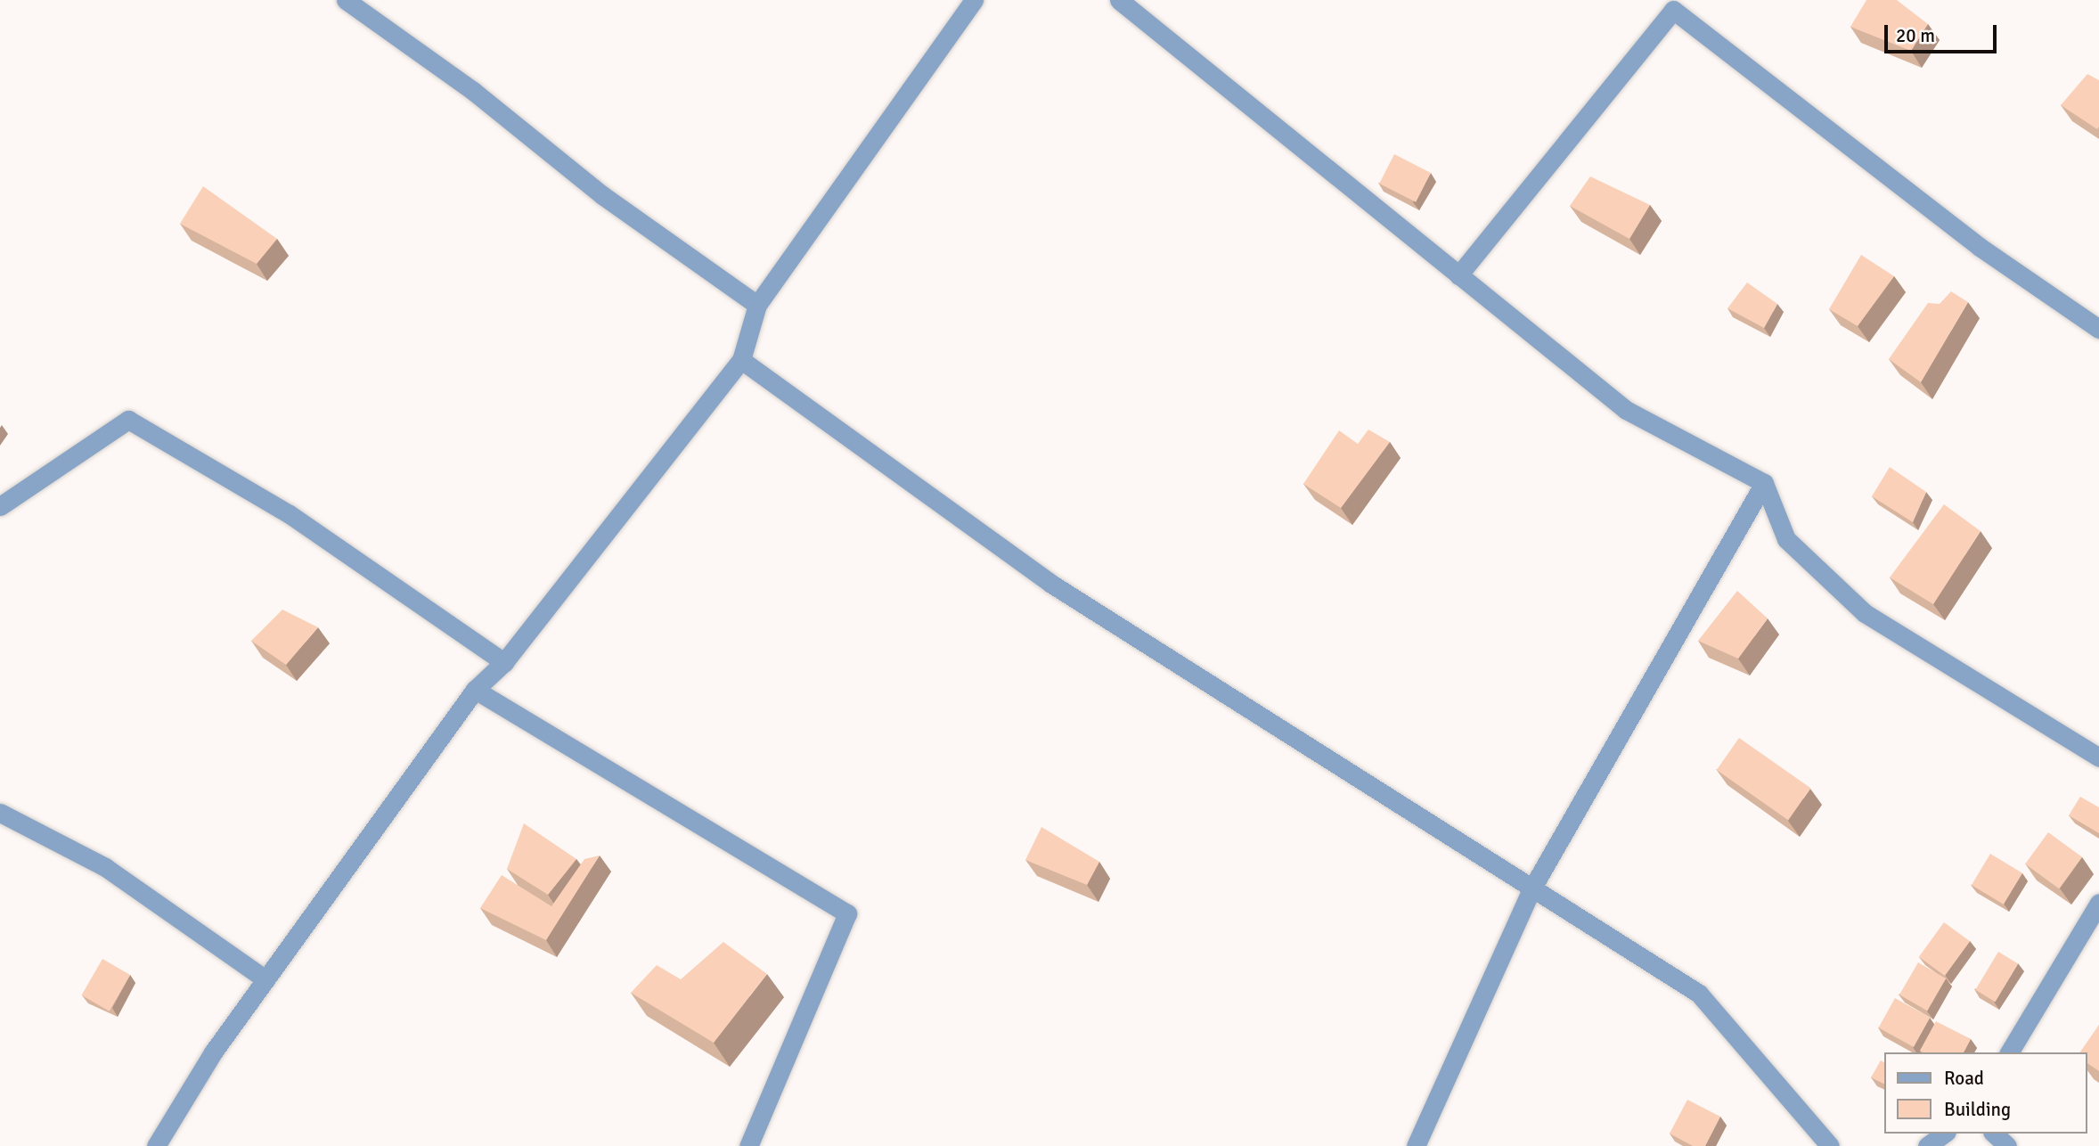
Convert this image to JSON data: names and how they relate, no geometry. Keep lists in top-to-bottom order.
{
  "legend": ["Road", "Building"],
  "scale_bar": "20 m"
}
